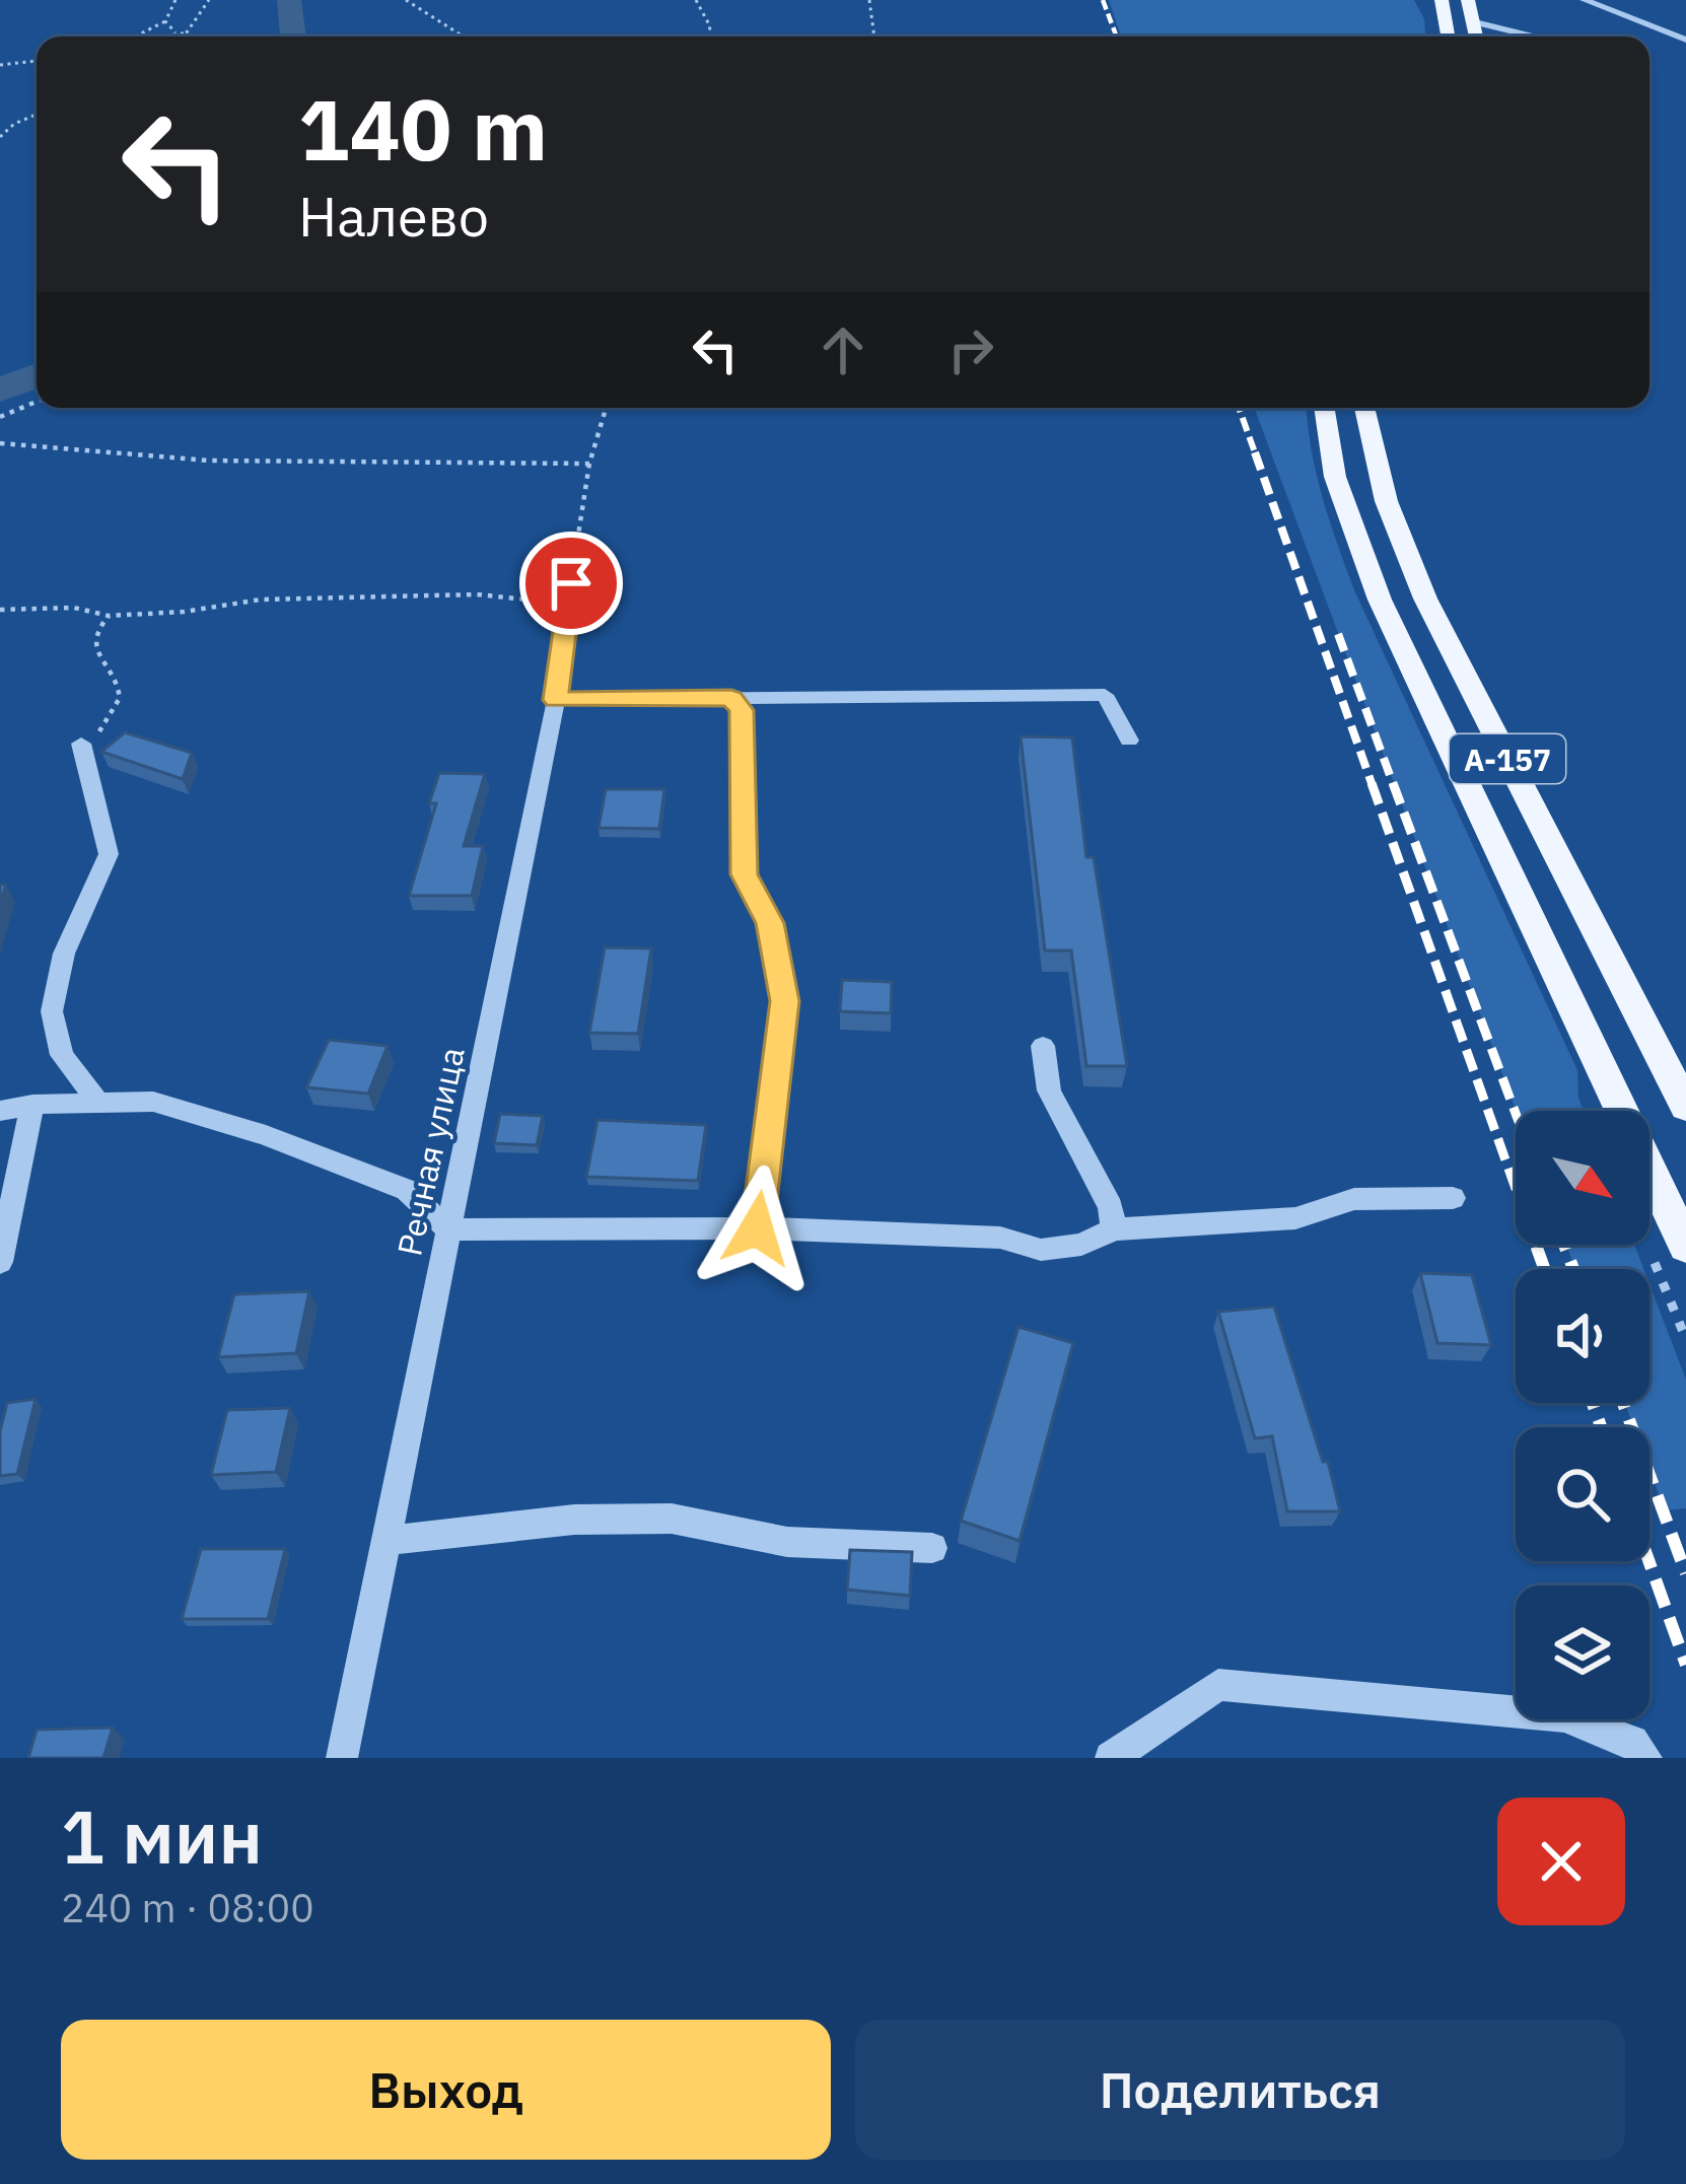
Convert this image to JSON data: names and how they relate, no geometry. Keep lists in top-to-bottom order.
{
  "streets": {
    "main road": ["А-157"],
    "street": ["Речная улица"]
  },
  "north": "bottom right",
  "page": {
    "turn": ["140 m", "Налево"],
    "heading": ["1 мин", "240 m · 08:00"],
    "buttons": ["Выход", "Поделиться"]
  }
}
